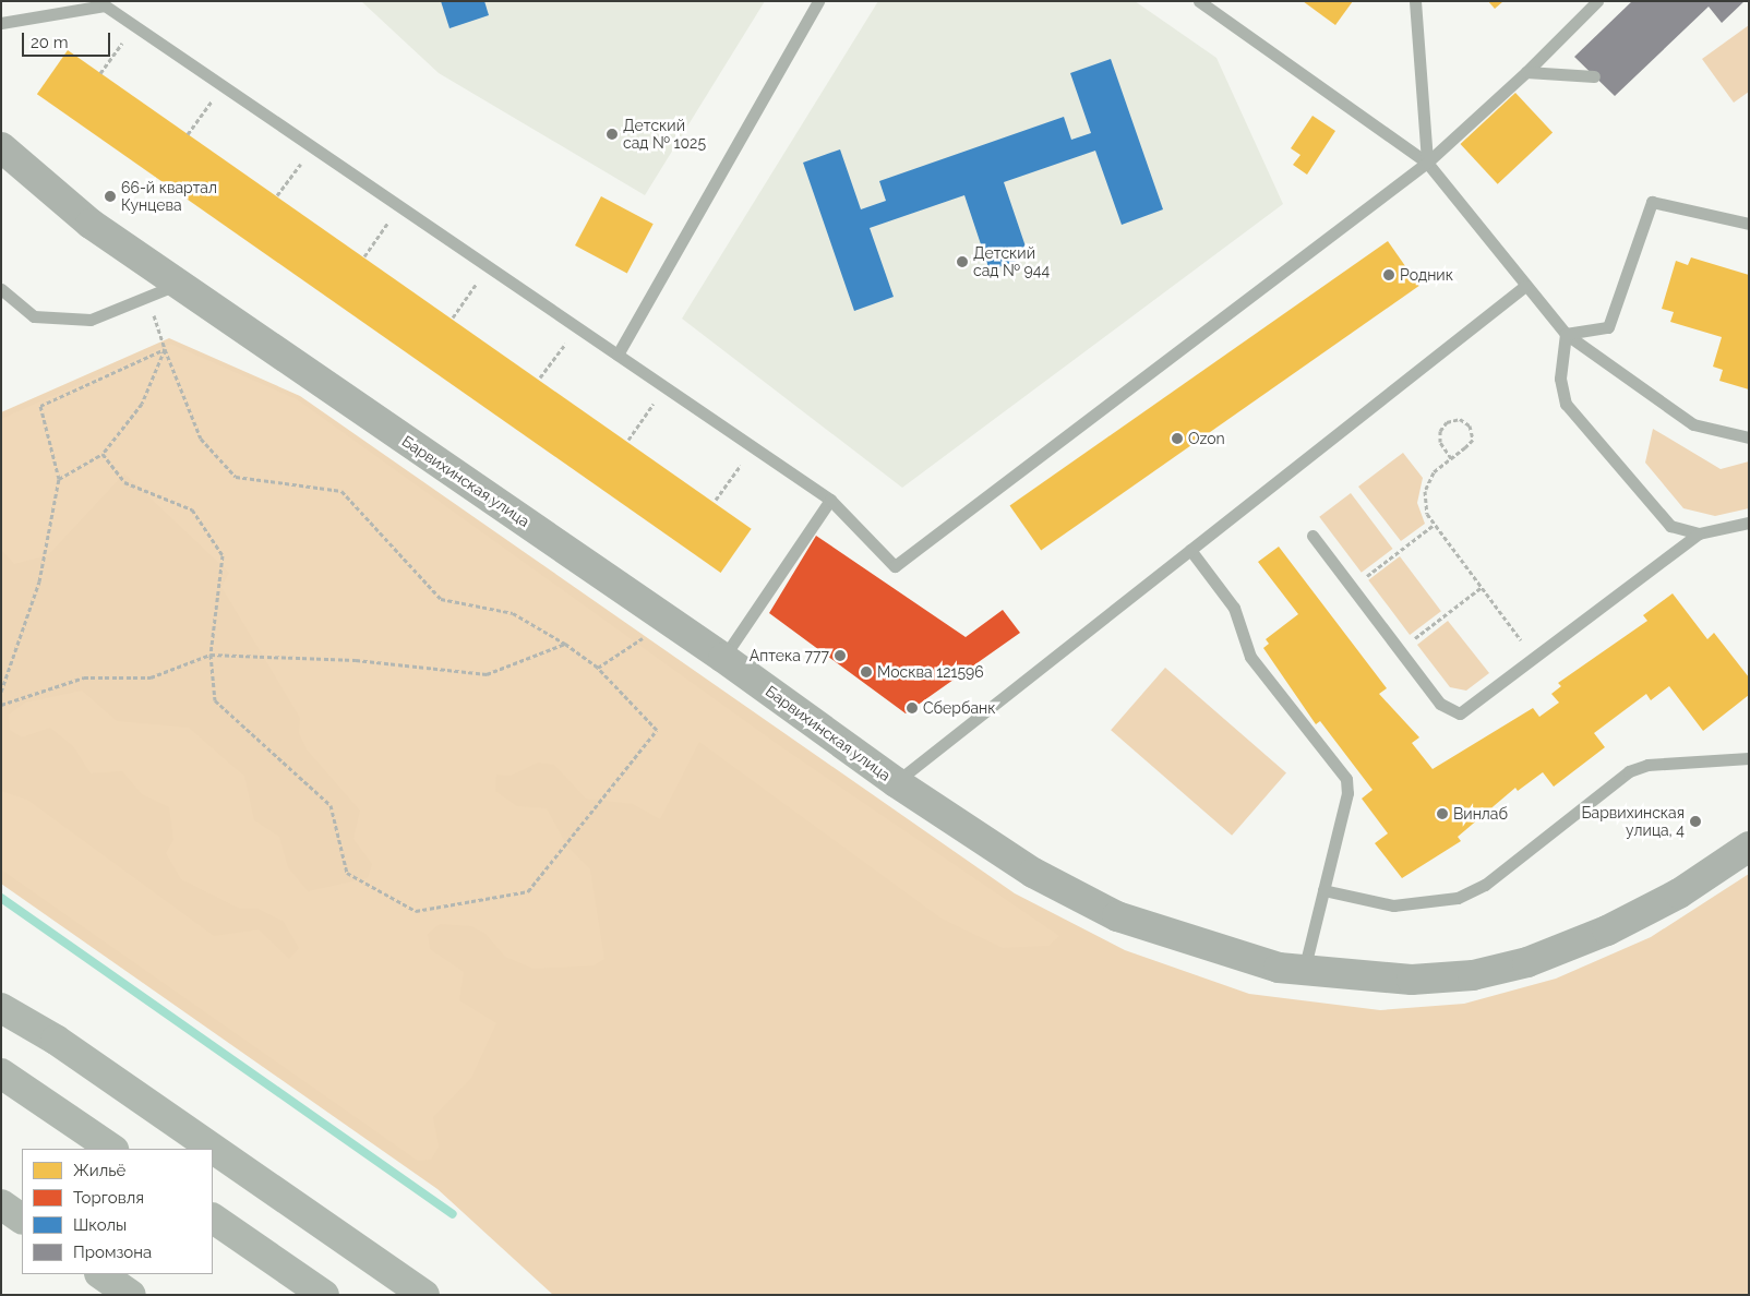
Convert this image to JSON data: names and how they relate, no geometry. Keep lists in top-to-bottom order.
{
  "streets": {
    "street": ["Барвихинская улица"]
  },
  "places": [
    "Детский сад № 1025",
    "66-й квартал Кунцева",
    "Детский сад № 944",
    "Родник",
    "Ozon",
    "Аптека 777",
    "Москва 121596",
    "Сбербанк",
    "Винлаб",
    "Барвихинская улица, 4"
  ],
  "legend": [
    "Жильё",
    "Торговля",
    "Школы",
    "Промзона"
  ],
  "scale_bar": "20 m"
}
